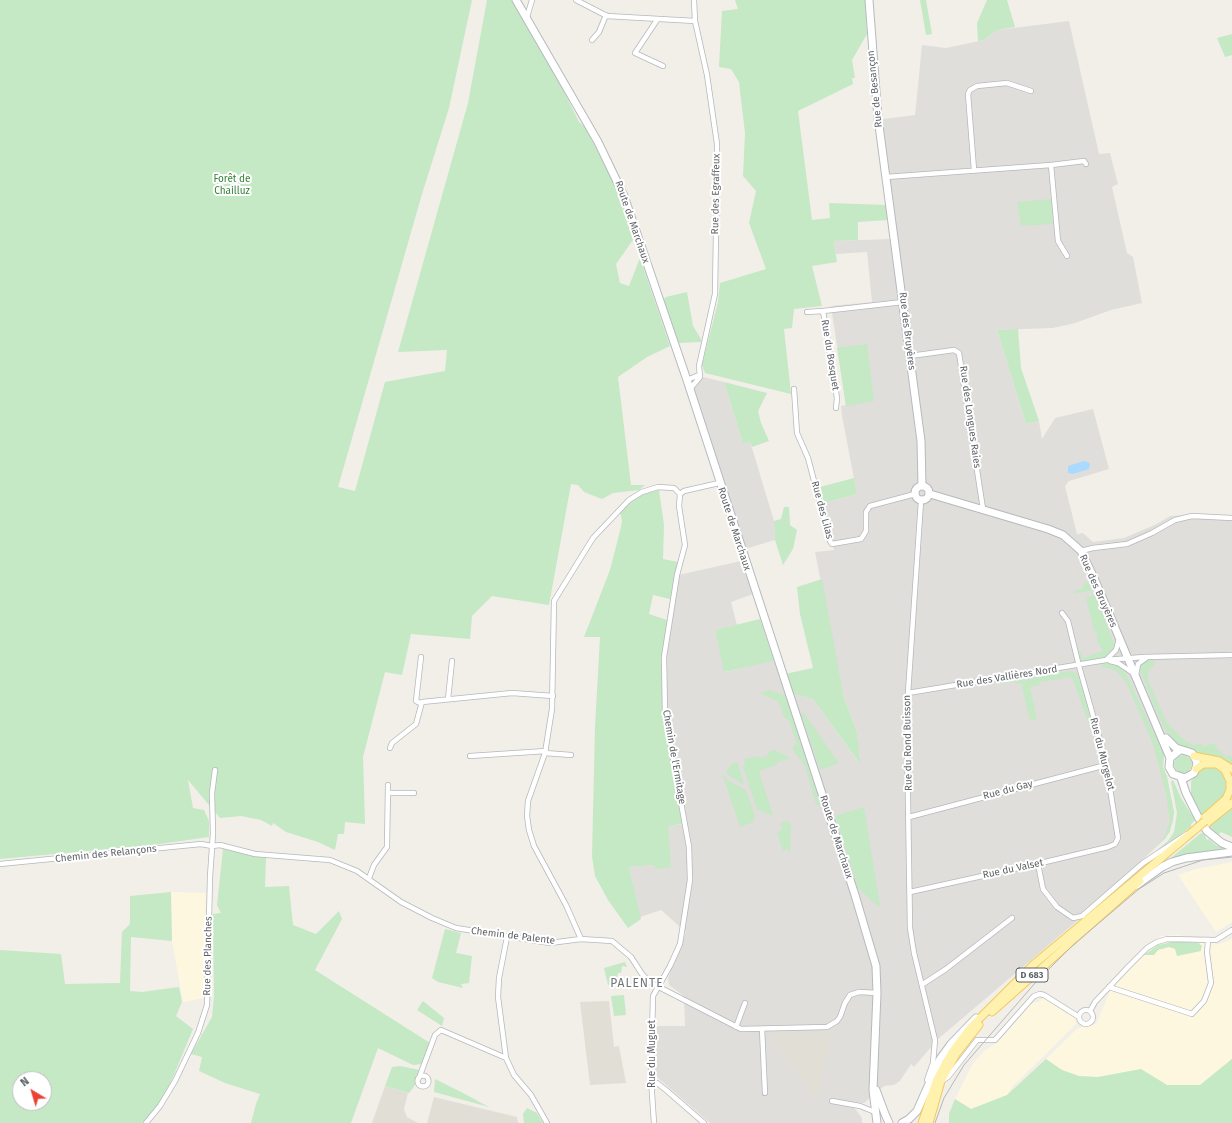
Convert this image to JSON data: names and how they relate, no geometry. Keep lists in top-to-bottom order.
{
  "streets": {
    "main road": [
      "Rue de Besançon",
      "Route de Marchaux",
      "Rue des Bruyères",
      "D 683"
    ],
    "street": [
      "Rue des Egraffeux",
      "Rue du Bosquet",
      "Rue des Longues Raies",
      "Rue des Lilas",
      "Rue des Vallières Nord",
      "Rue du Rond Buisson",
      "Rue du Murgelot",
      "Chemin de l'Ermitage",
      "Rue du Gay",
      "Chemin des Relançons",
      "Rue du Valset",
      "Chemin de Palente",
      "Rue des Planches",
      "Rue du Muguet"
    ]
  },
  "crossings": [
    ["Rue de Besançon", "Rue des Bruyères"],
    ["Route de Marchaux", "Chemin de Palente"],
    ["Rue des Bruyères", "Rue du Bosquet"],
    ["Rue des Bruyères", "Rue des Longues Raies"],
    ["Rue des Bruyères", "Rue des Lilas"],
    ["Rue des Bruyères", "Rue des Vallières Nord"],
    ["Rue des Bruyères", "Rue du Rond Buisson"],
    ["Rue des Lilas", "Rue du Rond Buisson"],
    ["Rue des Vallières Nord", "Rue du Rond Buisson"],
    ["Rue des Vallières Nord", "Rue du Murgelot"],
    ["Rue du Rond Buisson", "Rue du Gay"],
    ["Rue du Rond Buisson", "Rue du Valset"],
    ["Rue du Rond Buisson", "D 683"],
    ["Rue du Murgelot", "Rue du Gay"],
    ["Rue du Murgelot", "Rue du Valset"],
    ["Chemin de l'Ermitage", "Chemin de Palente"],
    ["Chemin de l'Ermitage", "Rue du Muguet"],
    ["Chemin des Relançons", "Chemin de Palente"],
    ["Chemin des Relançons", "Rue des Planches"],
    ["Chemin de Palente", "Rue des Planches"],
    ["Chemin de Palente", "Rue du Muguet"]
  ],
  "districts": ["PALENTE"],
  "parks": ["Forêt de Chailluz"],
  "north": "top left"
}
